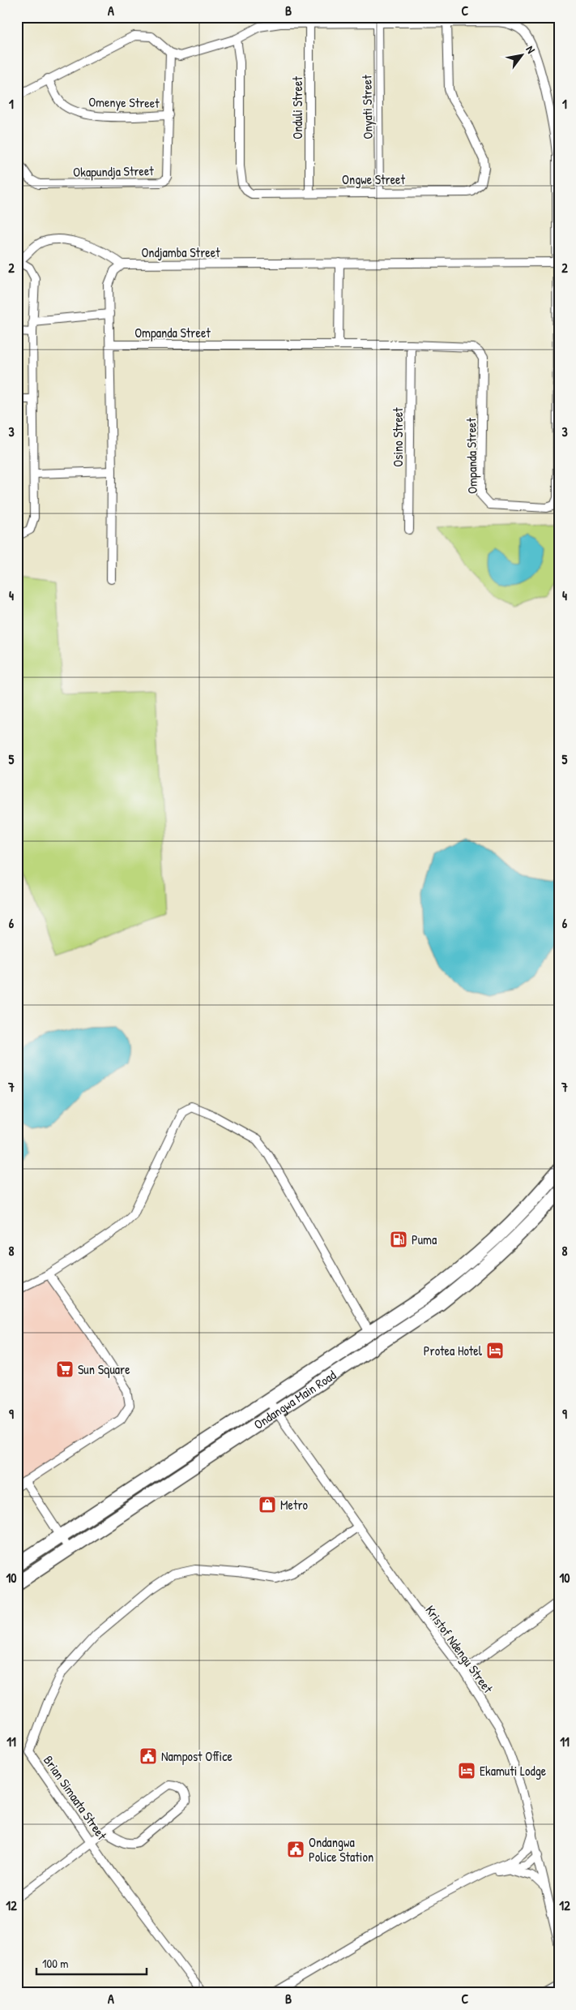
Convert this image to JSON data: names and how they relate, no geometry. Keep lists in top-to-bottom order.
{
  "streets": {
    "main road": ["Ondangwa Main Road"],
    "street": [
      "Omenye Street",
      "Onyati Street",
      "Onduli Street",
      "Okapundja Street",
      "Ongwe Street",
      "Ondjamba Street",
      "Ompanda Street",
      "Osino Street",
      "Kristof Ndengu Street",
      "Brian Simaata Street"
    ]
  },
  "crossings": [
    ["Omenye Street", "Okapundja Street"],
    ["Onyati Street", "Ongwe Street"],
    ["Onyati Street", "Ompanda Street"],
    ["Onduli Street", "Ongwe Street"],
    ["Onduli Street", "Ompanda Street"],
    ["Okapundja Street", "Ompanda Street"],
    ["Ongwe Street", "Ompanda Street"],
    ["Ondjamba Street", "Ompanda Street"],
    ["Ompanda Street", "Osino Street"],
    ["Ondangwa Main Road", "Kristof Ndengu Street"],
    ["Kristof Ndengu Street", "Brian Simaata Street"]
  ],
  "places": {
    "fuel station": ["Puma"],
    "hotel": ["Protea Hotel", "Ekamuti Lodge"],
    "supermarket": ["Sun Square"],
    "shop": ["Metro"],
    "public building": ["Nampost Office", "Ondangwa Police Station"]
  },
  "scale_bar": "100 m",
  "north": "top right",
  "grid": {
    "columns": ["A", "B", "C"],
    "rows": [
      "1",
      "2",
      "3",
      "4",
      "5",
      "6",
      "7",
      "8",
      "9",
      "10",
      "11",
      "12"
    ]
  }
}
